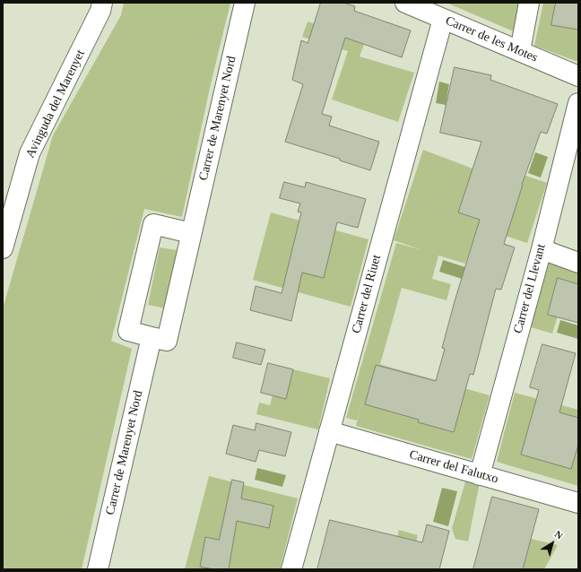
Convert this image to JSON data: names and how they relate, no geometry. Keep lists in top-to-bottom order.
{
  "streets": {
    "street": [
      "Carrer de les Motes",
      "Avinguda del Marenyet",
      "Carrer de Marenyet Nord",
      "Carrer del Llevant",
      "Carrer del Riuet",
      "Carrer del Falutxo"
    ]
  },
  "crossings": [
    ["Carrer de les Motes", "Carrer del Riuet"],
    ["Carrer del Llevant", "Carrer del Falutxo"],
    ["Carrer del Riuet", "Carrer del Falutxo"]
  ],
  "north": "top right"
}
